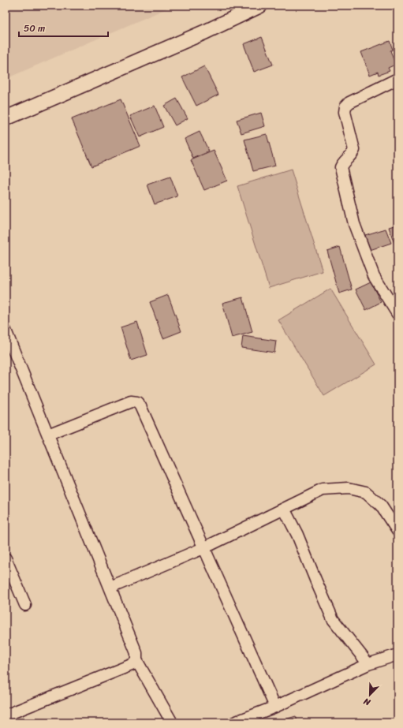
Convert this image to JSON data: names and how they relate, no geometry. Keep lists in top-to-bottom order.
{
  "scale_bar": "50 m",
  "north": "bottom left"
}
